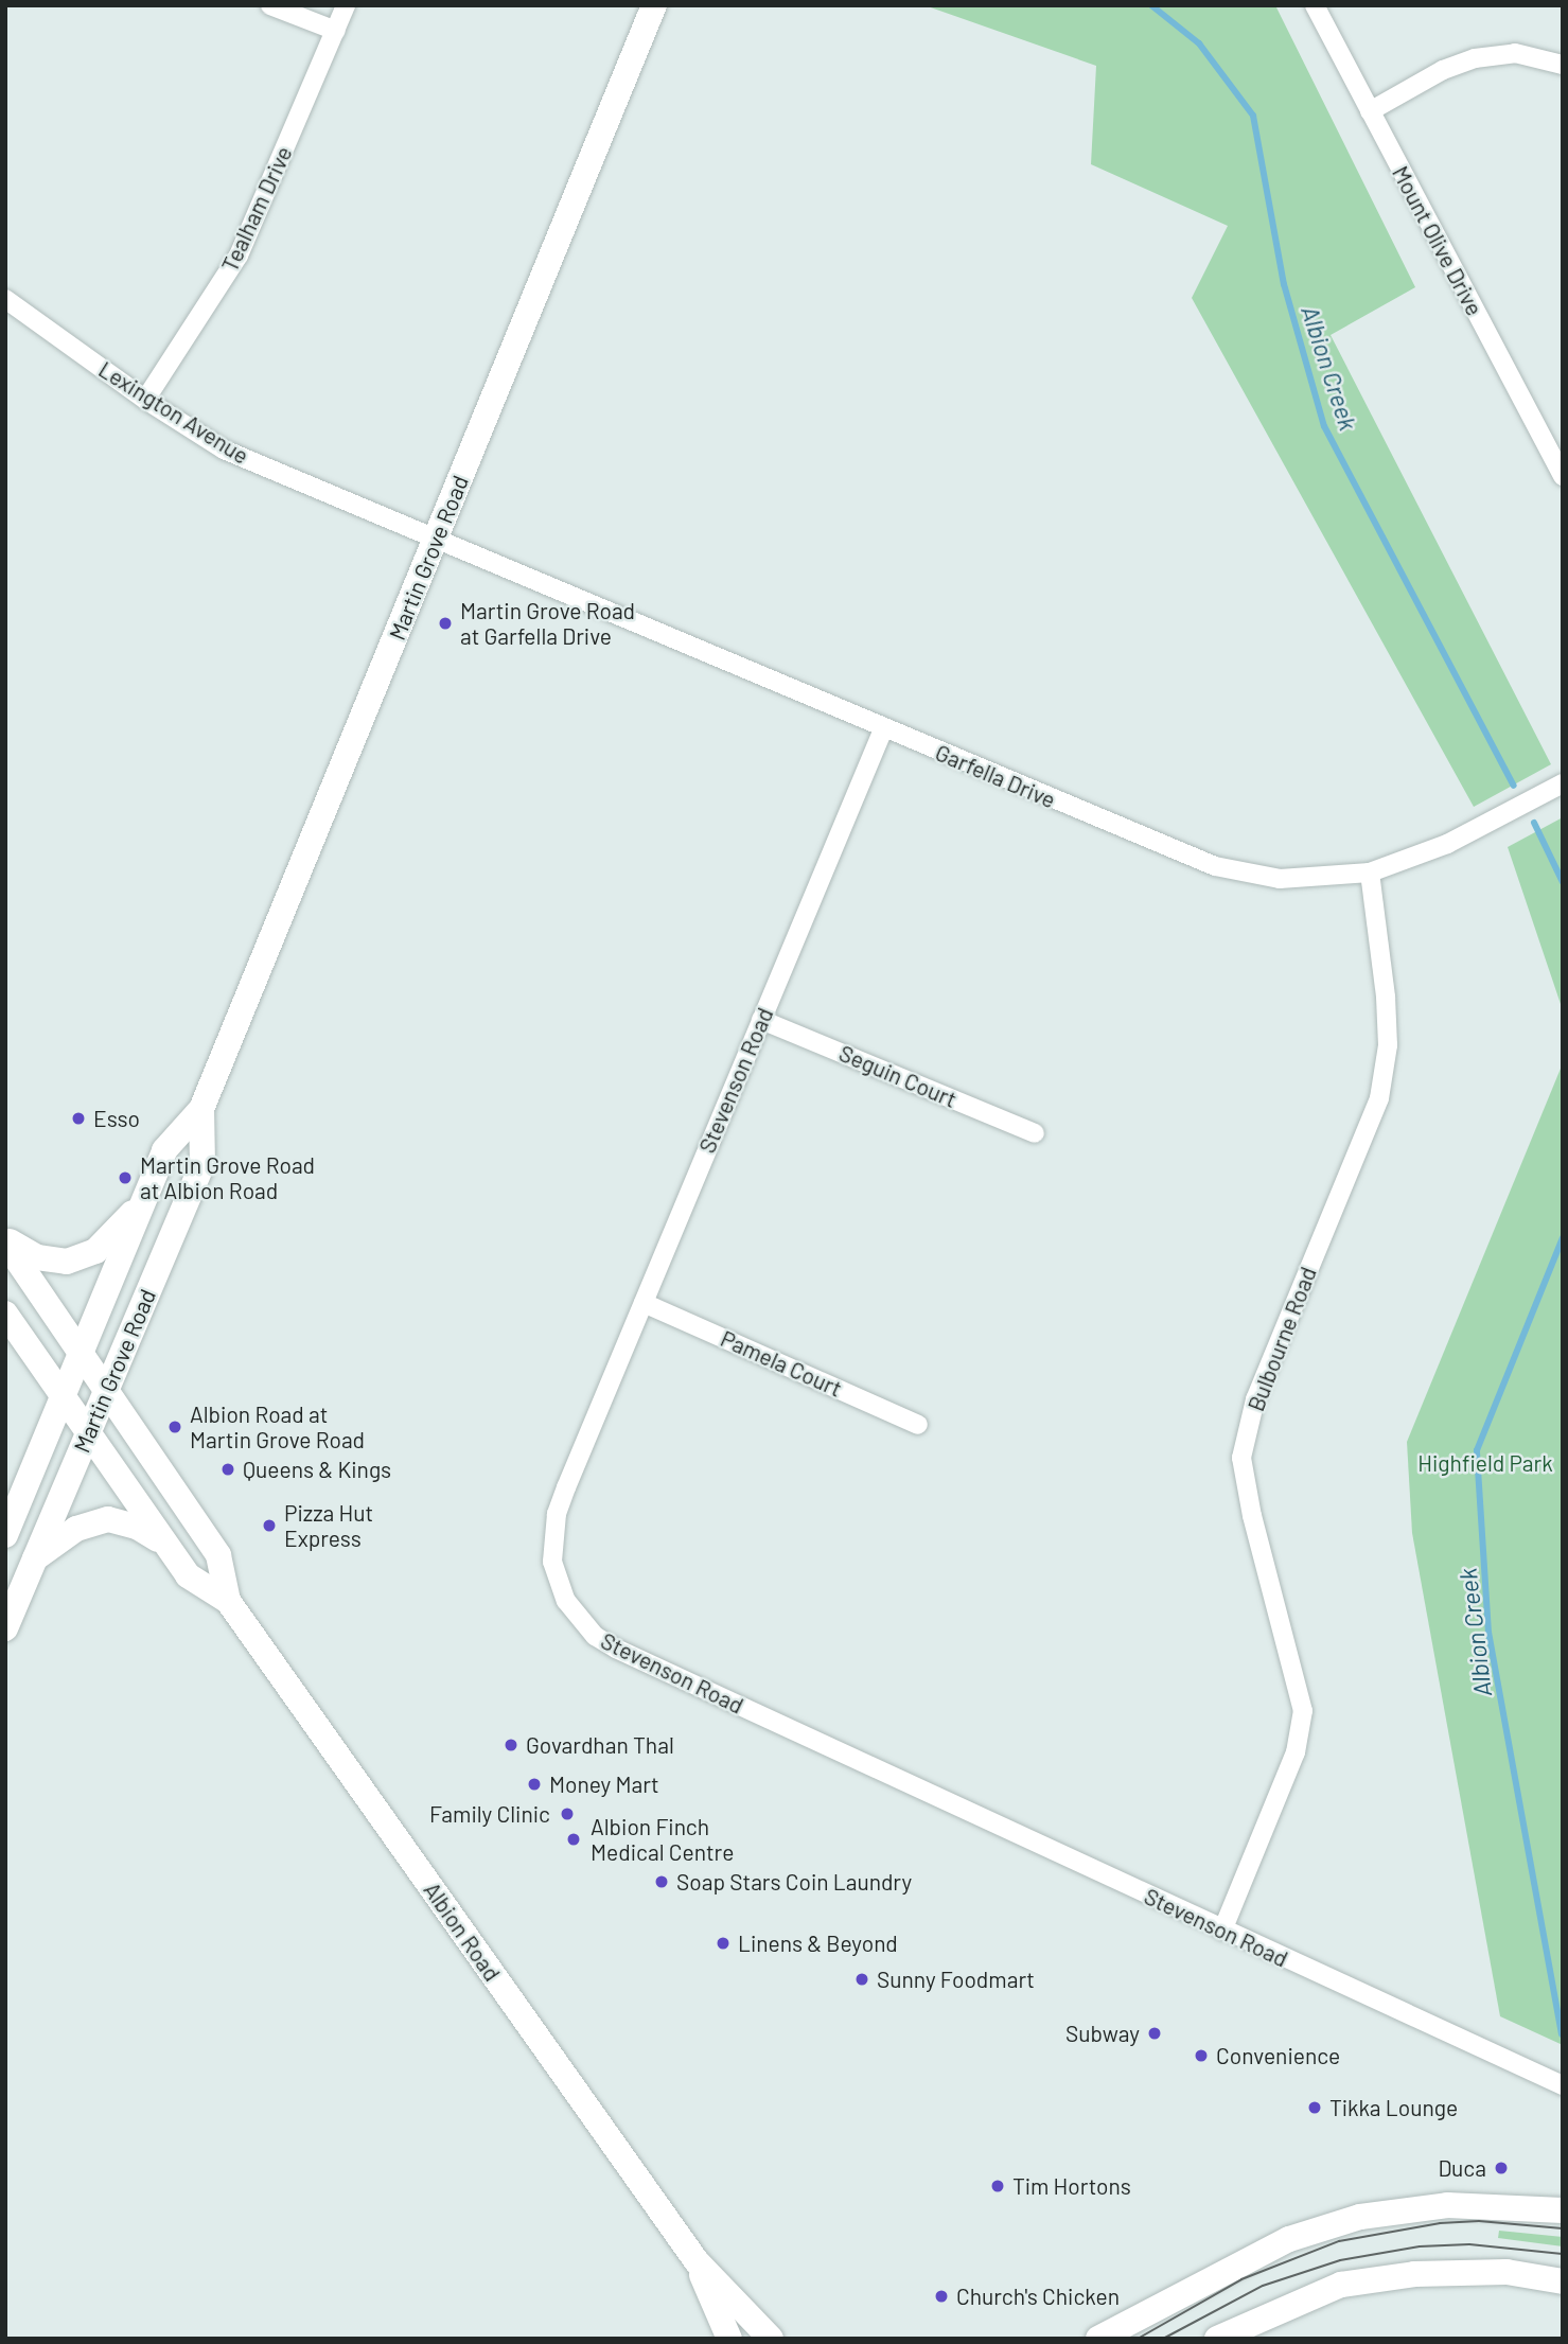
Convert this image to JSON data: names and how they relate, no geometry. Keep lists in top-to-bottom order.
{
  "streets": {
    "main road": ["Martin Grove Road", "Albion Road"],
    "street": [
      "Tealham Drive",
      "Mount Olive Drive",
      "Lexington Avenue",
      "Garfella Drive",
      "Seguin Court",
      "Stevenson Road",
      "Bulbourne Road",
      "Pamela Court"
    ]
  },
  "crossings": [
    ["Tealham Drive", "Lexington Avenue"],
    ["Lexington Avenue", "Martin Grove Road"],
    ["Lexington Avenue", "Garfella Drive"],
    ["Martin Grove Road", "Garfella Drive"],
    ["Martin Grove Road", "Albion Road"],
    ["Garfella Drive", "Stevenson Road"],
    ["Garfella Drive", "Bulbourne Road"],
    ["Seguin Court", "Stevenson Road"],
    ["Stevenson Road", "Bulbourne Road"],
    ["Stevenson Road", "Pamela Court"]
  ],
  "water": ["Albion Creek"],
  "parks": ["Highfield Park"],
  "places": [
    "Martin Grove Road at Garfella Drive",
    "Esso",
    "Martin Grove Road at Albion Road",
    "Albion Road at Martin Grove Road",
    "Queens & Kings",
    "Pizza Hut Express",
    "Govardhan Thal",
    "Money Mart",
    "Family Clinic",
    "Albion Finch Medical Centre",
    "Soap Stars Coin Laundry",
    "Linens & Beyond",
    "Sunny Foodmart",
    "Subway",
    "Convenience",
    "Tikka Lounge",
    "Duca",
    "Tim Hortons",
    "Church's Chicken"
  ]
}
